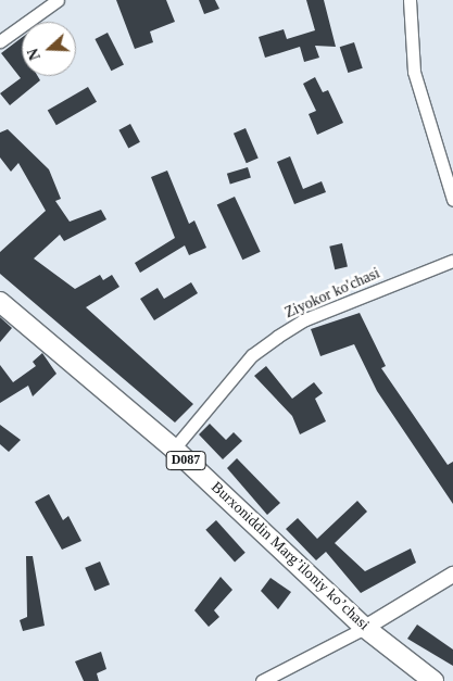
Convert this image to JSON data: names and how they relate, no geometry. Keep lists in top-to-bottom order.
{
  "streets": {
    "main road": ["D087", "Burxoniddin Marg’iloniy ko’chasi"],
    "street": ["Ziyokor ko'chasi"]
  },
  "crossings": [
    ["Ziyokor ko'chasi", "Burxoniddin Marg’iloniy ko’chasi"]
  ],
  "north": "left"
}
